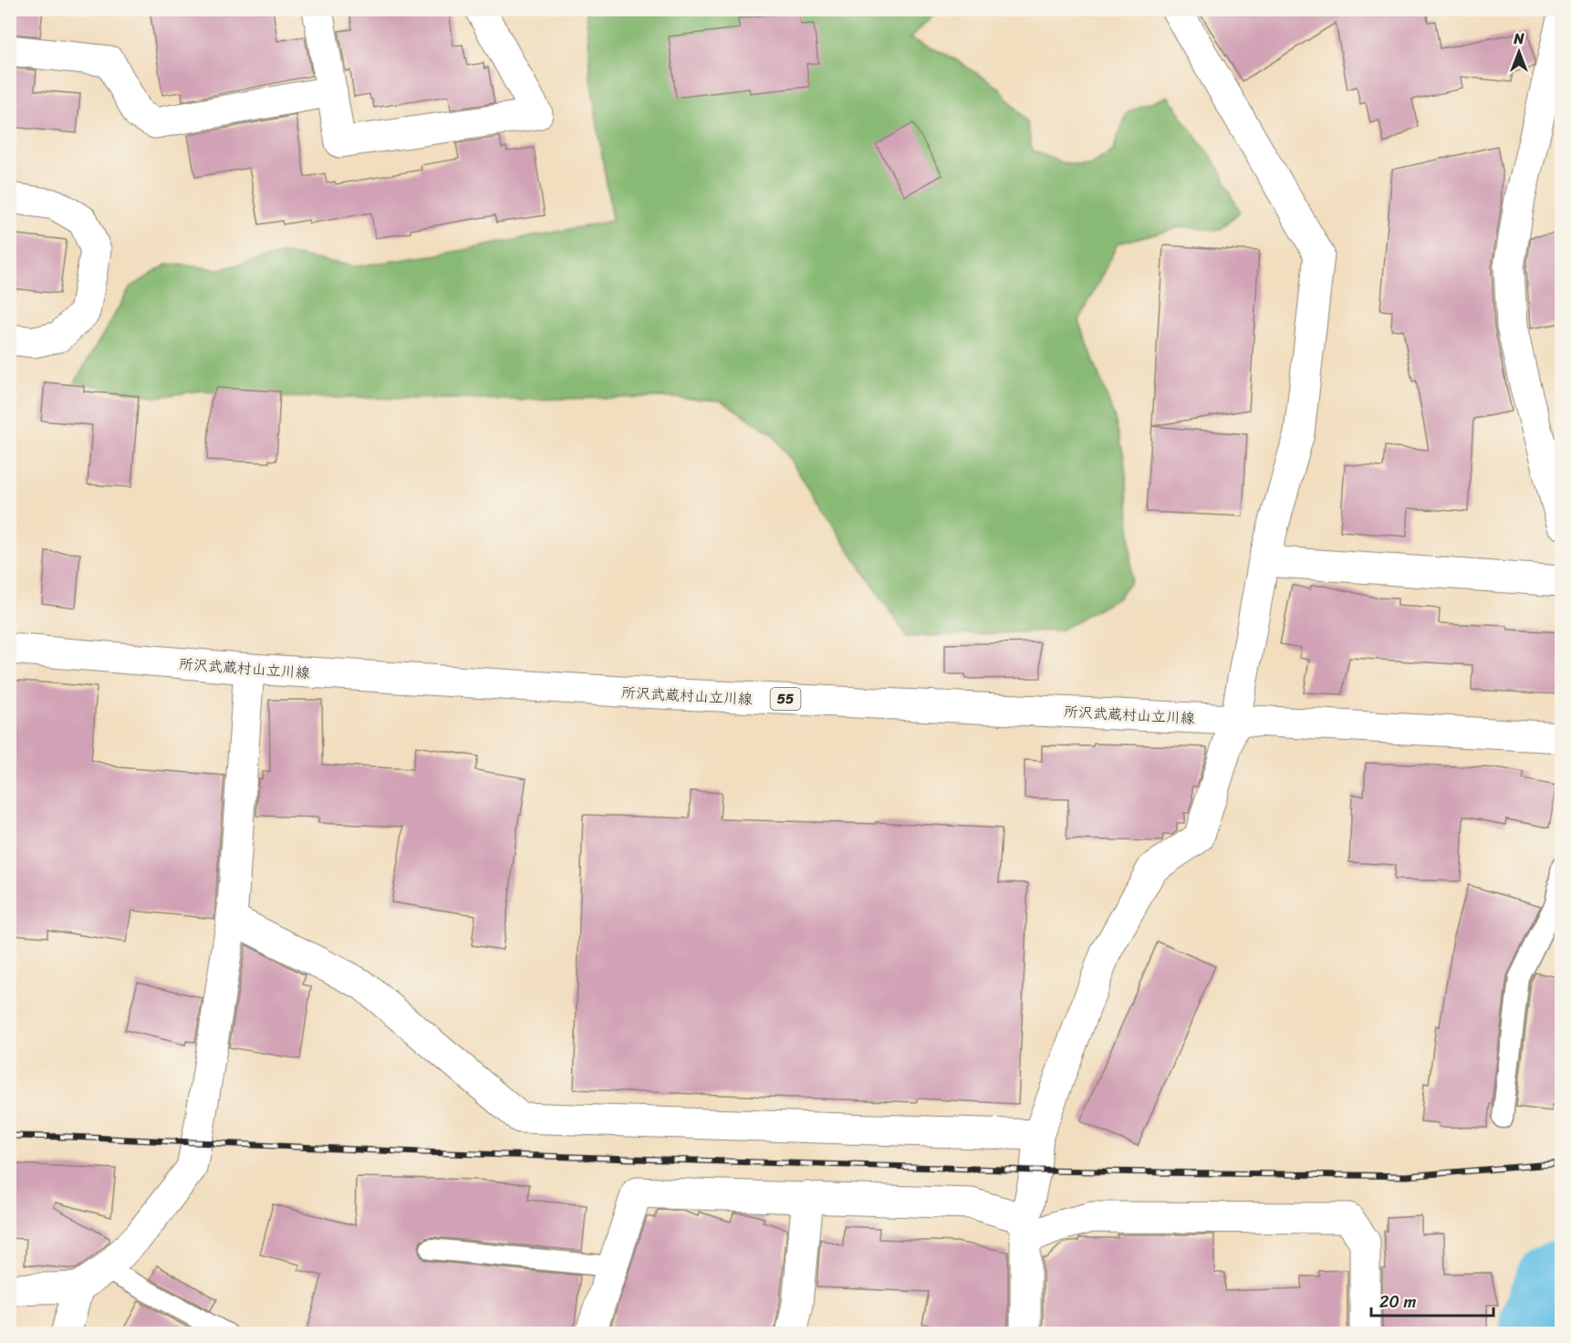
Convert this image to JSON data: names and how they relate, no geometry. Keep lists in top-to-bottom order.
{
  "streets": {
    "street": ["所沢武蔵村山立川線", "55"]
  },
  "scale_bar": "20 m",
  "north": "top"
}
